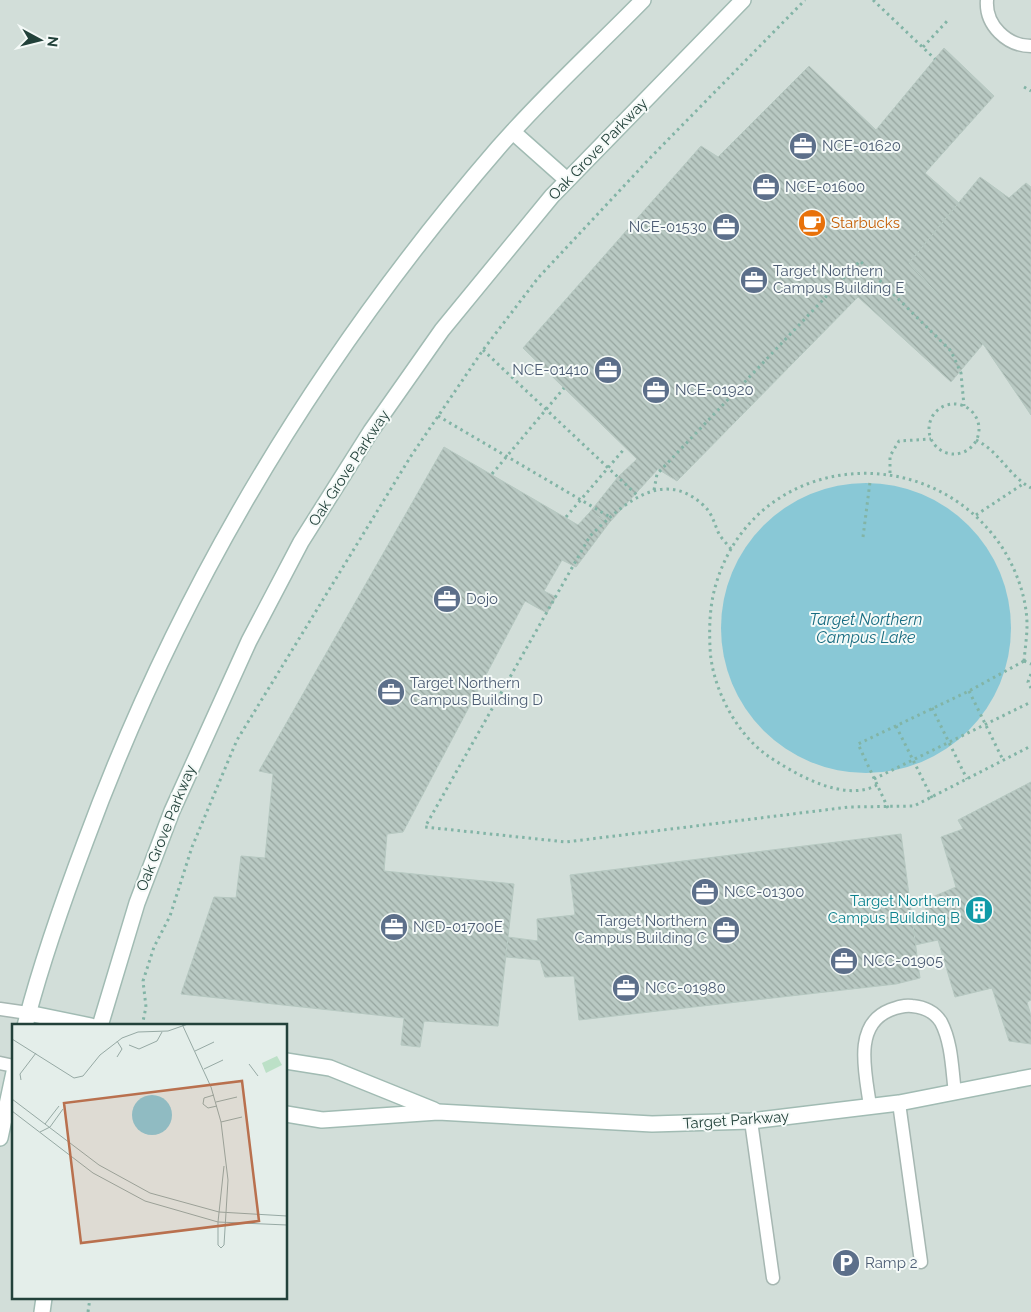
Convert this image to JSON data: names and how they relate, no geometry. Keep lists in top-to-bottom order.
{
  "streets": {
    "street": ["Oak Grove Parkway", "Target Parkway"]
  },
  "water": ["Target Northern Campus Lake"],
  "places": {
    "office": [
      "NCE-01620",
      "NCE-01600",
      "NCE-01530",
      "Target Northern Campus Building E",
      "NCE-01410",
      "NCE-01920",
      "Dojo",
      "Target Northern Campus Building D",
      "NCC-01300",
      "NCD-01700E",
      "Target Northern Campus Building C",
      "NCC-01905",
      "NCC-01980"
    ],
    "cafe": ["Starbucks"],
    "building": ["Target Northern Campus Building B"],
    "parking": ["Ramp 2"]
  },
  "north": "right"
}
